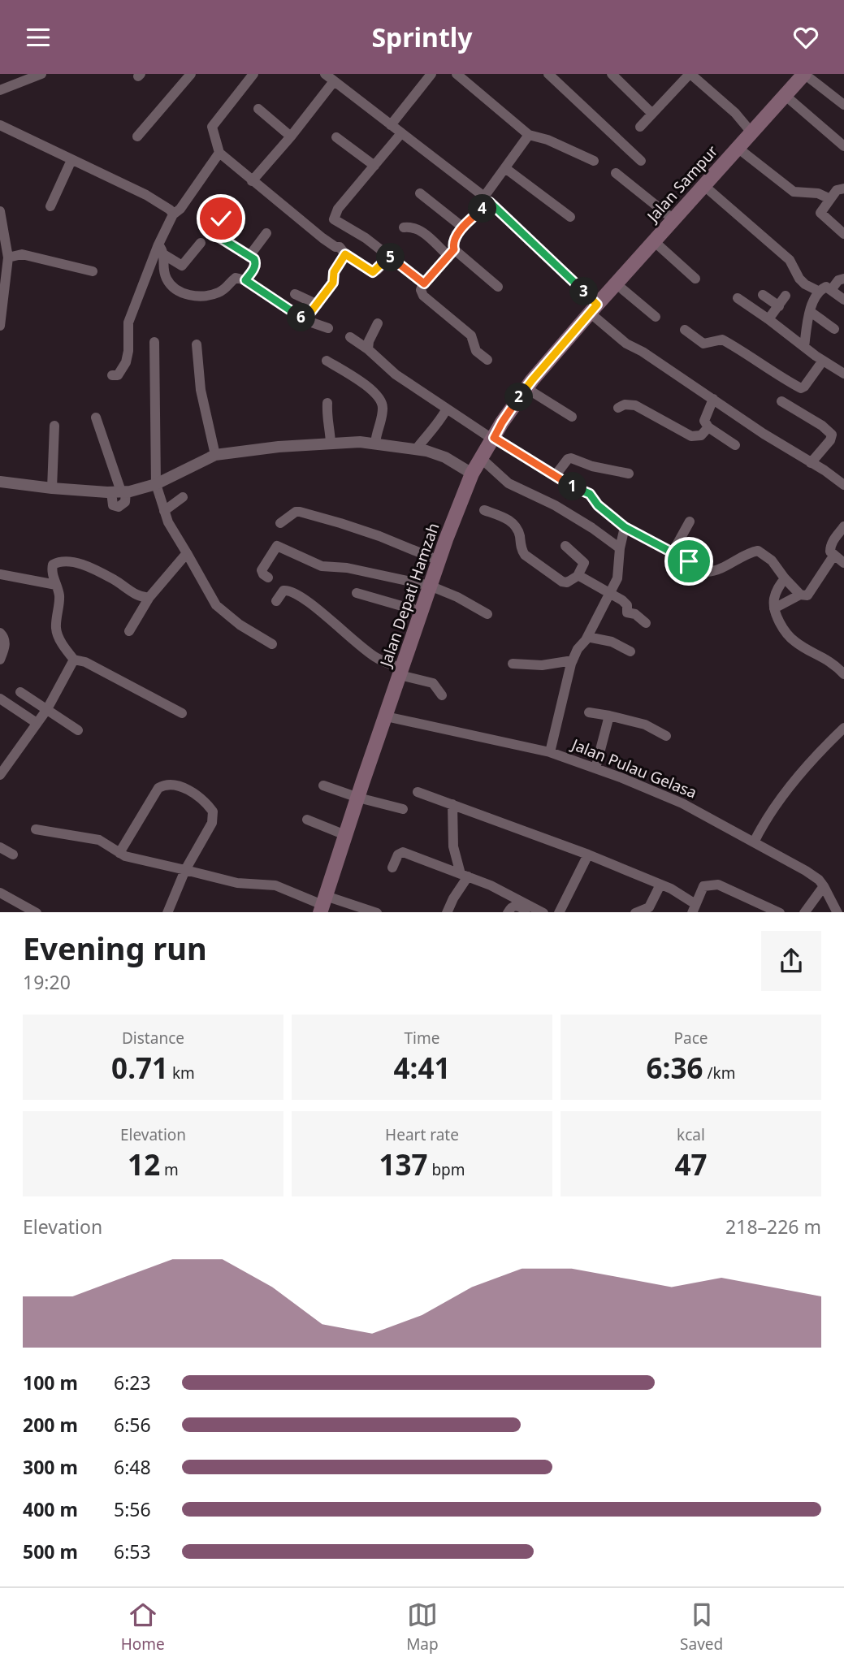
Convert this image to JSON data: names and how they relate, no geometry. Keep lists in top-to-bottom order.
{
  "streets": {
    "main road": ["Jalan Sampur", "Jalan Depati Hamzah"],
    "street": ["Jalan Pulau Gelasa"]
  },
  "crossings": [
    ["Jalan Sampur", "Jalan Depati Hamzah"],
    ["Jalan Depati Hamzah", "Jalan Pulau Gelasa"]
  ],
  "page": {
    "header": "Sprintly",
    "pins": [
      "4",
      "5",
      "3",
      "6",
      "2",
      "1"
    ],
    "heading": ["Evening run", "19:20"],
    "stats": [
      ["Distance", "0.71 km"],
      ["Time", "4:41"],
      ["Pace", "6:36 /km"],
      ["Elevation", "12 m"],
      ["Heart rate", "137 bpm"],
      ["kcal", "47"]
    ],
    "chart": ["Elevation", "218–226 m"],
    "list": [
      {
        "name": "100 m",
        "note": "6:23"
      },
      {
        "name": "200 m",
        "note": "6:56"
      },
      {
        "name": "300 m",
        "note": "6:48"
      },
      {
        "name": "400 m",
        "note": "5:56"
      },
      {
        "name": "500 m",
        "note": "6:53"
      }
    ],
    "tabs": ["Home", "Map", "Saved"]
  }
}
